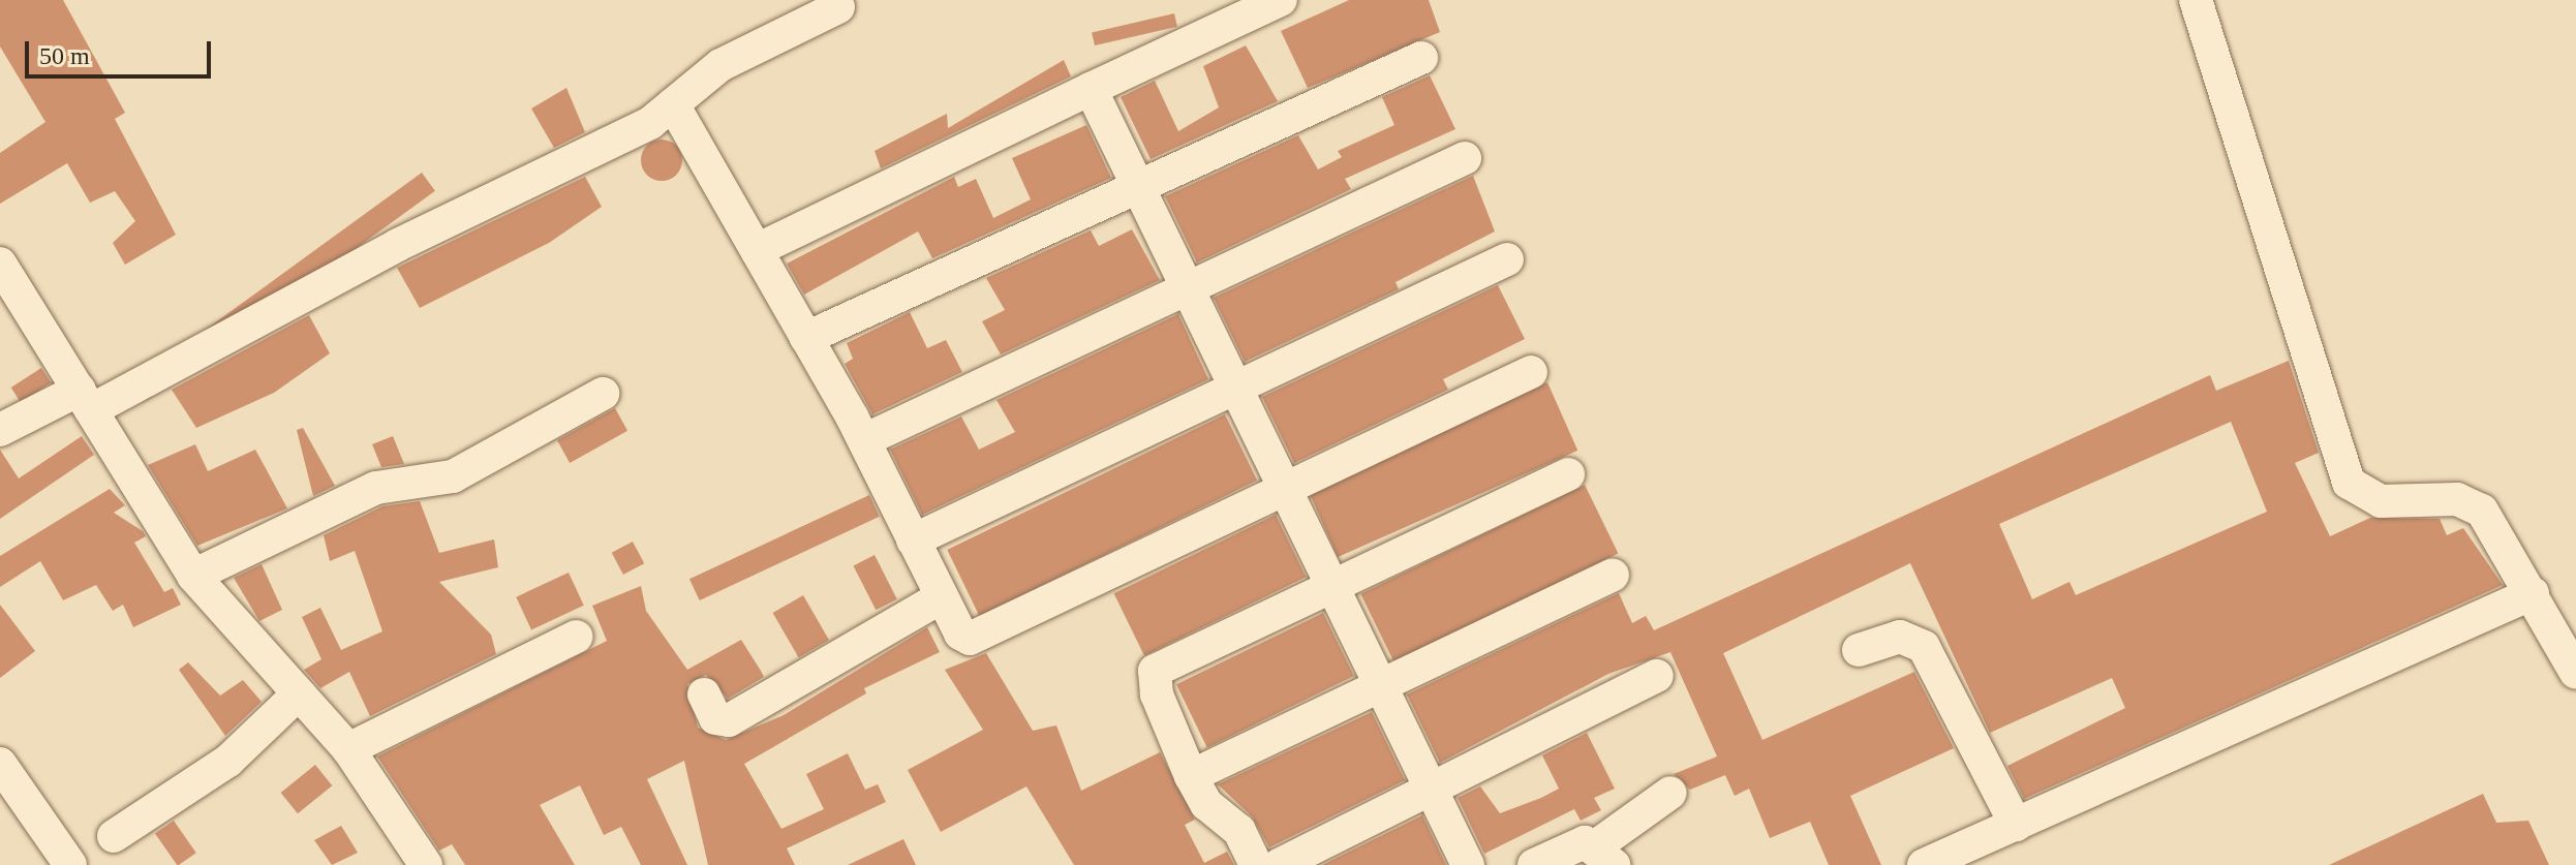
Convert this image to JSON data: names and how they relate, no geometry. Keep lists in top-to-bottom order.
{
  "scale_bar": "50 m"
}
